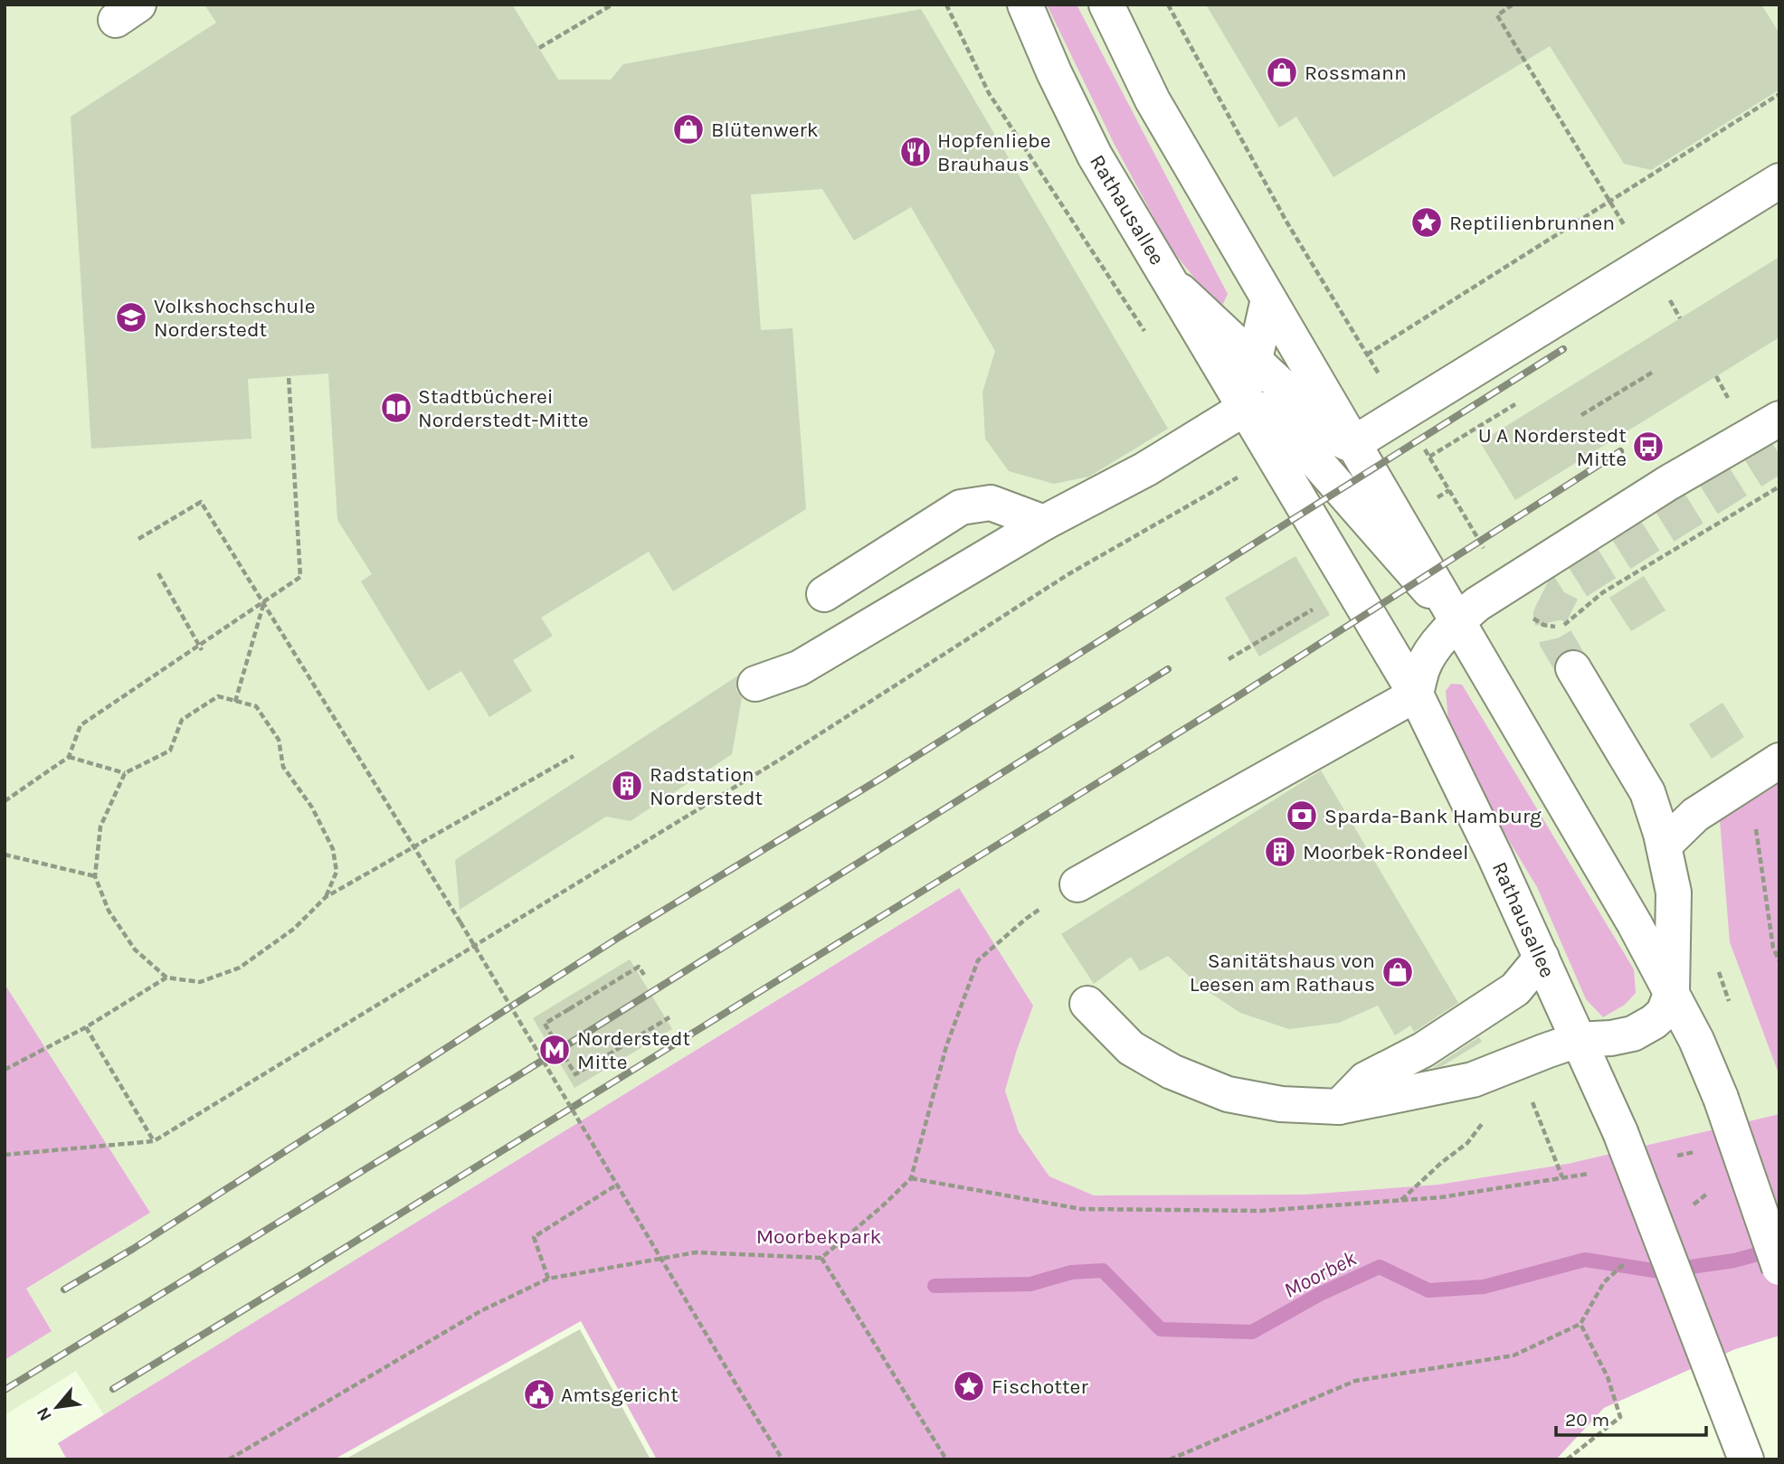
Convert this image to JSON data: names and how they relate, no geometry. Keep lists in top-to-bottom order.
{
  "streets": {
    "main road": ["Rathausallee"]
  },
  "water": ["Moorbek"],
  "parks": ["Moorbekpark"],
  "places": {
    "shop": ["Rossmann", "Blütenwerk", "Sanitätshaus von Leesen am Rathaus"],
    "restaurant": ["Hopfenliebe Brauhaus"],
    "place": ["Reptilienbrunnen", "Fischotter"],
    "school or university": ["Volkshochschule Norderstedt"],
    "library": ["Stadtbücherei Norderstedt-Mitte"],
    "bus stop": ["U A Norderstedt Mitte"],
    "building": ["Radstation Norderstedt", "Moorbek-Rondeel"],
    "bank": ["Sparda-Bank Hamburg"],
    "metro station": ["Norderstedt Mitte"],
    "public building": ["Amtsgericht"]
  },
  "scale_bar": "20 m",
  "north": "bottom left"
}
